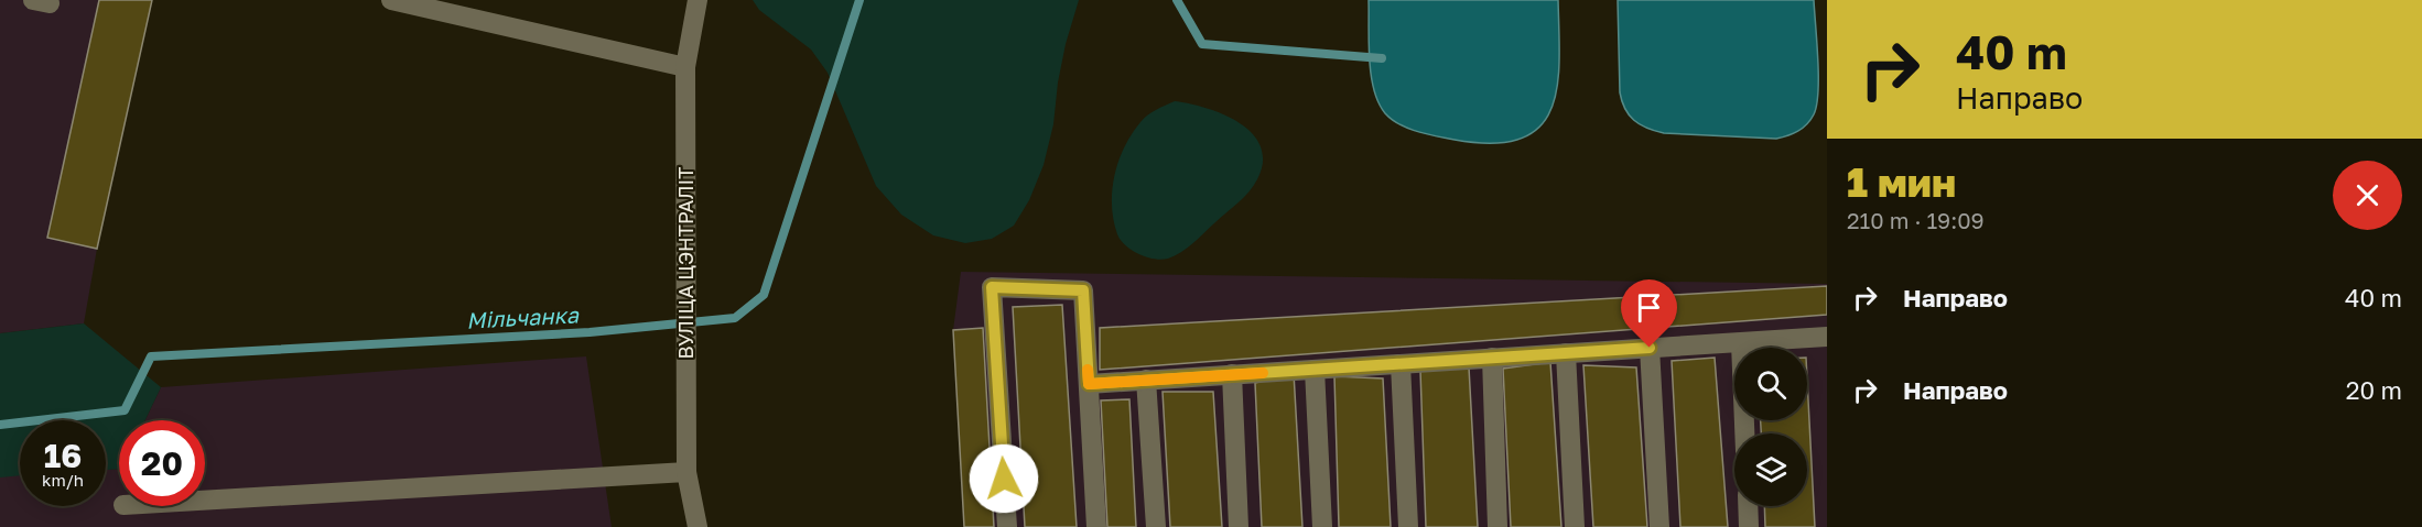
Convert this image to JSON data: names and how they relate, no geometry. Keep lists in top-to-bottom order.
{
  "streets": {
    "street": ["ВУЛІЦА ЦЭНТРАЛІТ"]
  },
  "water": ["Мільчанка"],
  "page": {
    "turn": ["40 m", "Направо"],
    "heading": ["1 мин", "210 m · 19:09"],
    "list": [
      {
        "name": "Направо",
        "value": "40 m"
      },
      {
        "name": "Направо",
        "value": "20 m"
      }
    ],
    "speed": "16 km/h",
    "limit": "20"
  }
}
